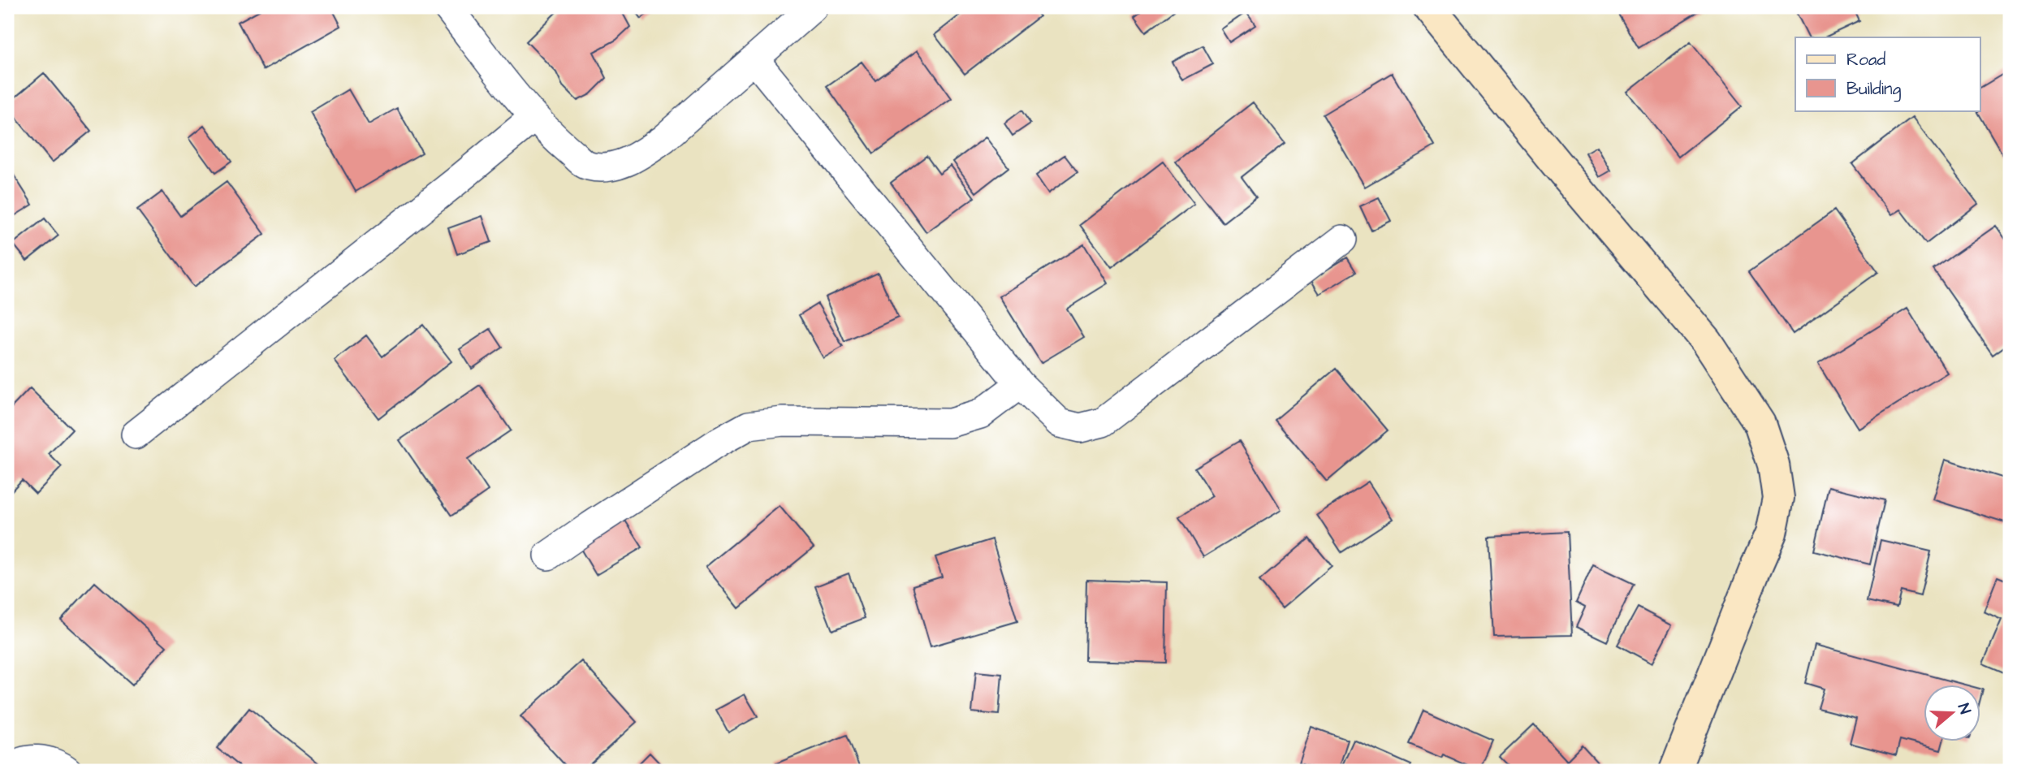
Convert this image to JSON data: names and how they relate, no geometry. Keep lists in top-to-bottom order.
{
  "legend": ["Road", "Building"],
  "north": "right"
}
